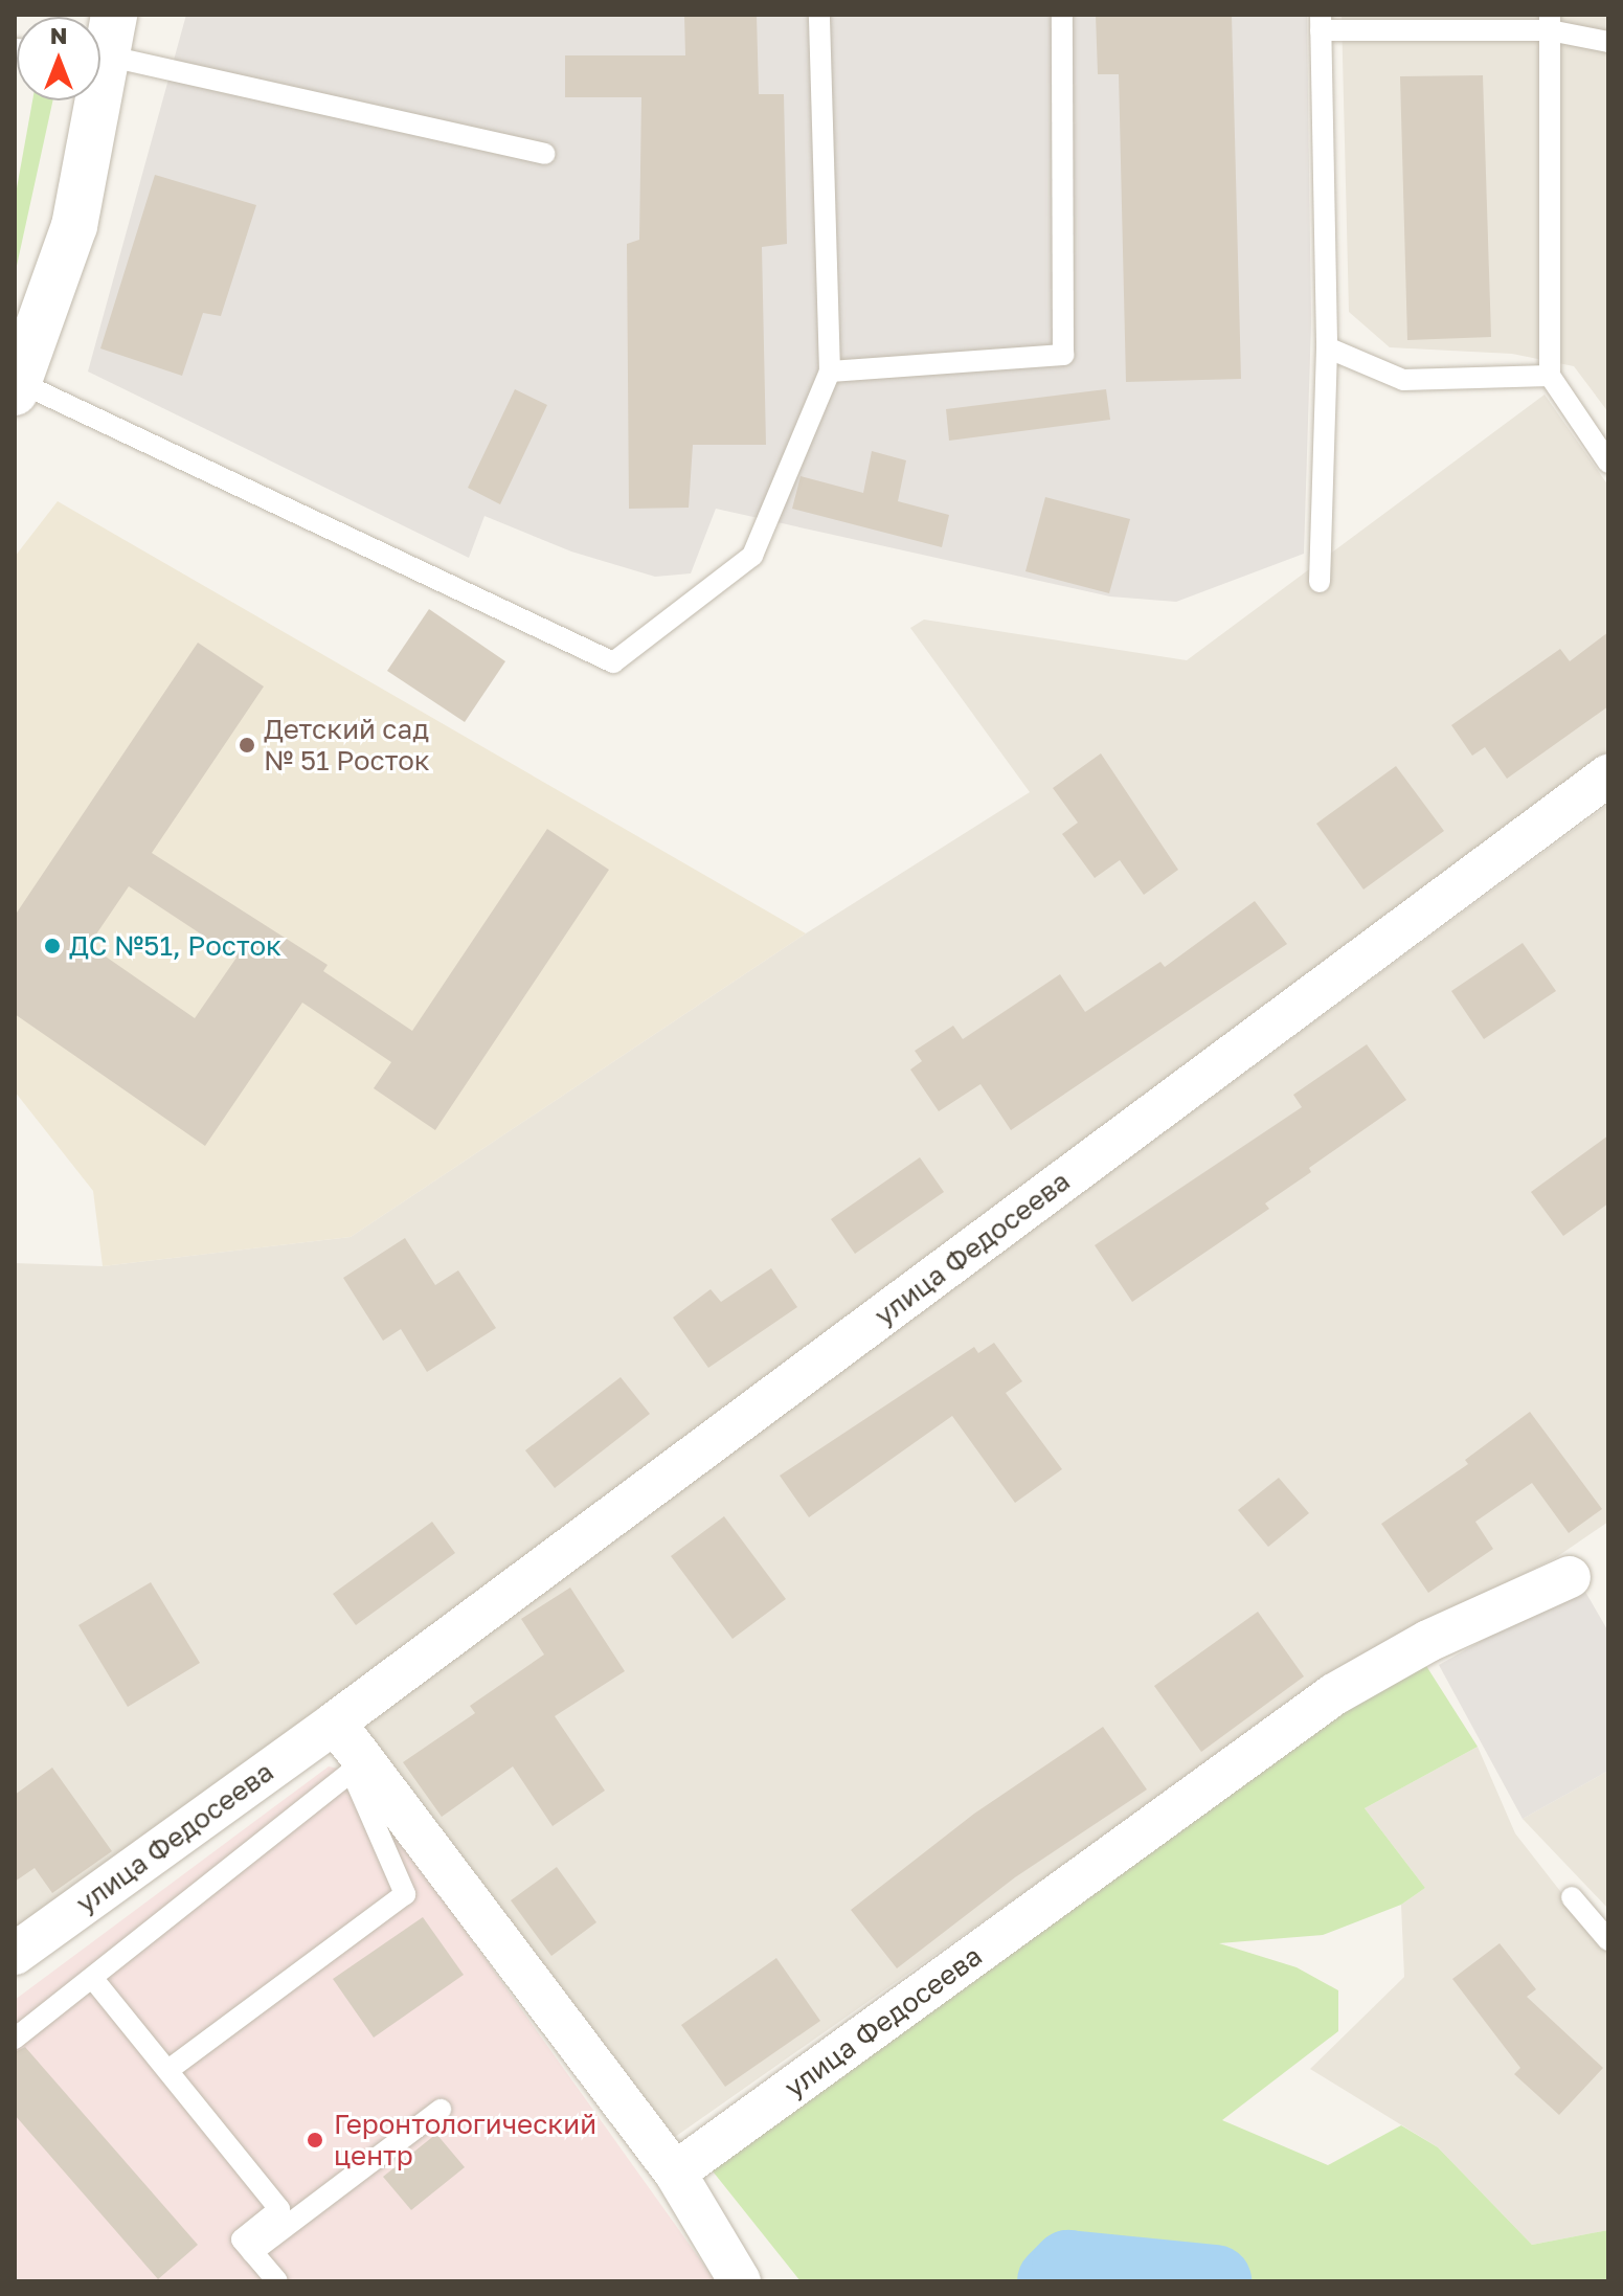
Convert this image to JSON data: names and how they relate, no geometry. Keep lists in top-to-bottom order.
{
  "streets": {
    "street": ["улица Федосеева"]
  },
  "places": ["Детский сад № 51 Росток", "ДС №51, Росток", "Геронтологический центр"],
  "north": "top"
}
